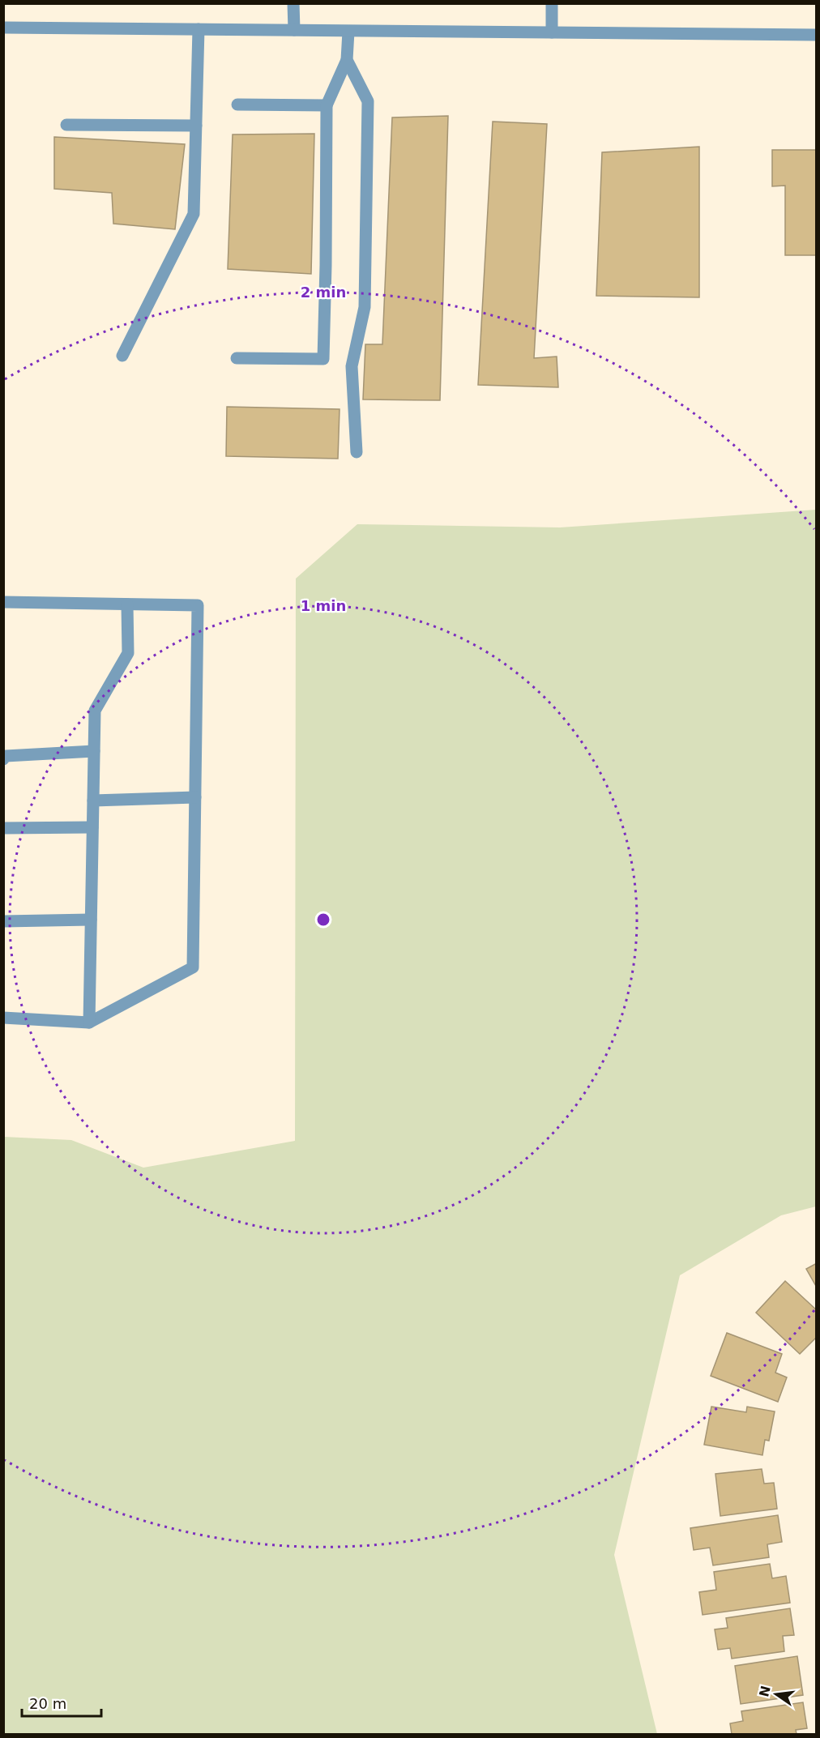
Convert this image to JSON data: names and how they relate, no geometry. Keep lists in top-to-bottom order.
{
  "scale_bar": "20 m",
  "north": "left",
  "rings": ["2 min", "1 min"]
}
